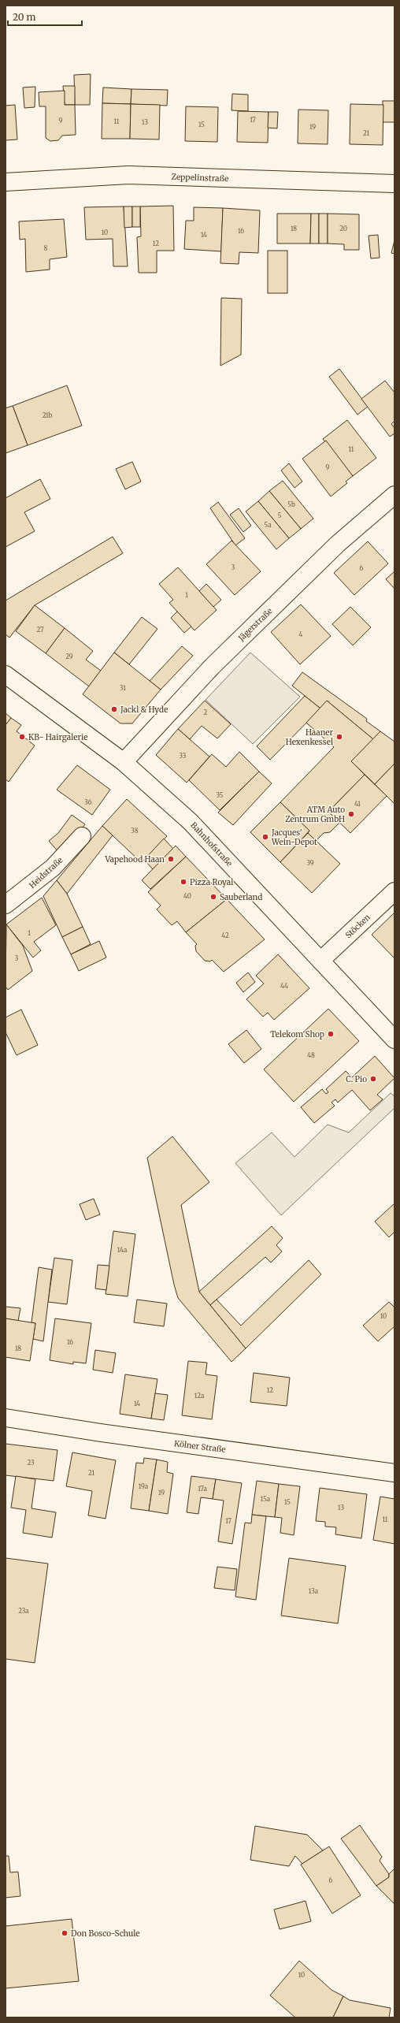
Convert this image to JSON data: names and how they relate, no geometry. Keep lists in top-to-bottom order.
{
  "streets": {
    "street": [
      "Zeppelinstraße",
      "Jägerstraße",
      "Bahnhofstraße",
      "Heidstraße",
      "Stöcken",
      "Kölner Straße"
    ]
  },
  "crossings": [
    ["Jägerstraße", "Bahnhofstraße"],
    ["Bahnhofstraße", "Stöcken"]
  ],
  "places": [
    "Jackl & Hyde",
    "KB- Hairgalerie",
    "Haaner Hexenkessel",
    "ATM Auto Zentrum GmbH",
    "Jacques' Wein-Depot",
    "Vapehood Haan",
    "Pizza Royal",
    "Sauberland",
    "Telekom Shop",
    "C. Pio",
    "Don Bosco-Schule"
  ],
  "house_numbers": [
    "17",
    "9",
    "11",
    "13",
    "15",
    "19",
    "21",
    "18",
    "20",
    "16",
    "10",
    "14",
    "12",
    "8",
    "21b",
    "11",
    "9",
    "5b",
    "5",
    "5a",
    "3",
    "6",
    "1",
    "27",
    "4",
    "29",
    "31",
    "2",
    "33",
    "35",
    "36",
    "41",
    "38",
    "39",
    "40",
    "1",
    "42",
    "3",
    "44",
    "48",
    "14a",
    "10",
    "16",
    "18",
    "12",
    "12a",
    "14",
    "23",
    "21",
    "19a",
    "17a",
    "19",
    "15a",
    "15",
    "13",
    "11",
    "17",
    "13a",
    "23a",
    "6",
    "10"
  ],
  "scale_bar": "20 m"
}
